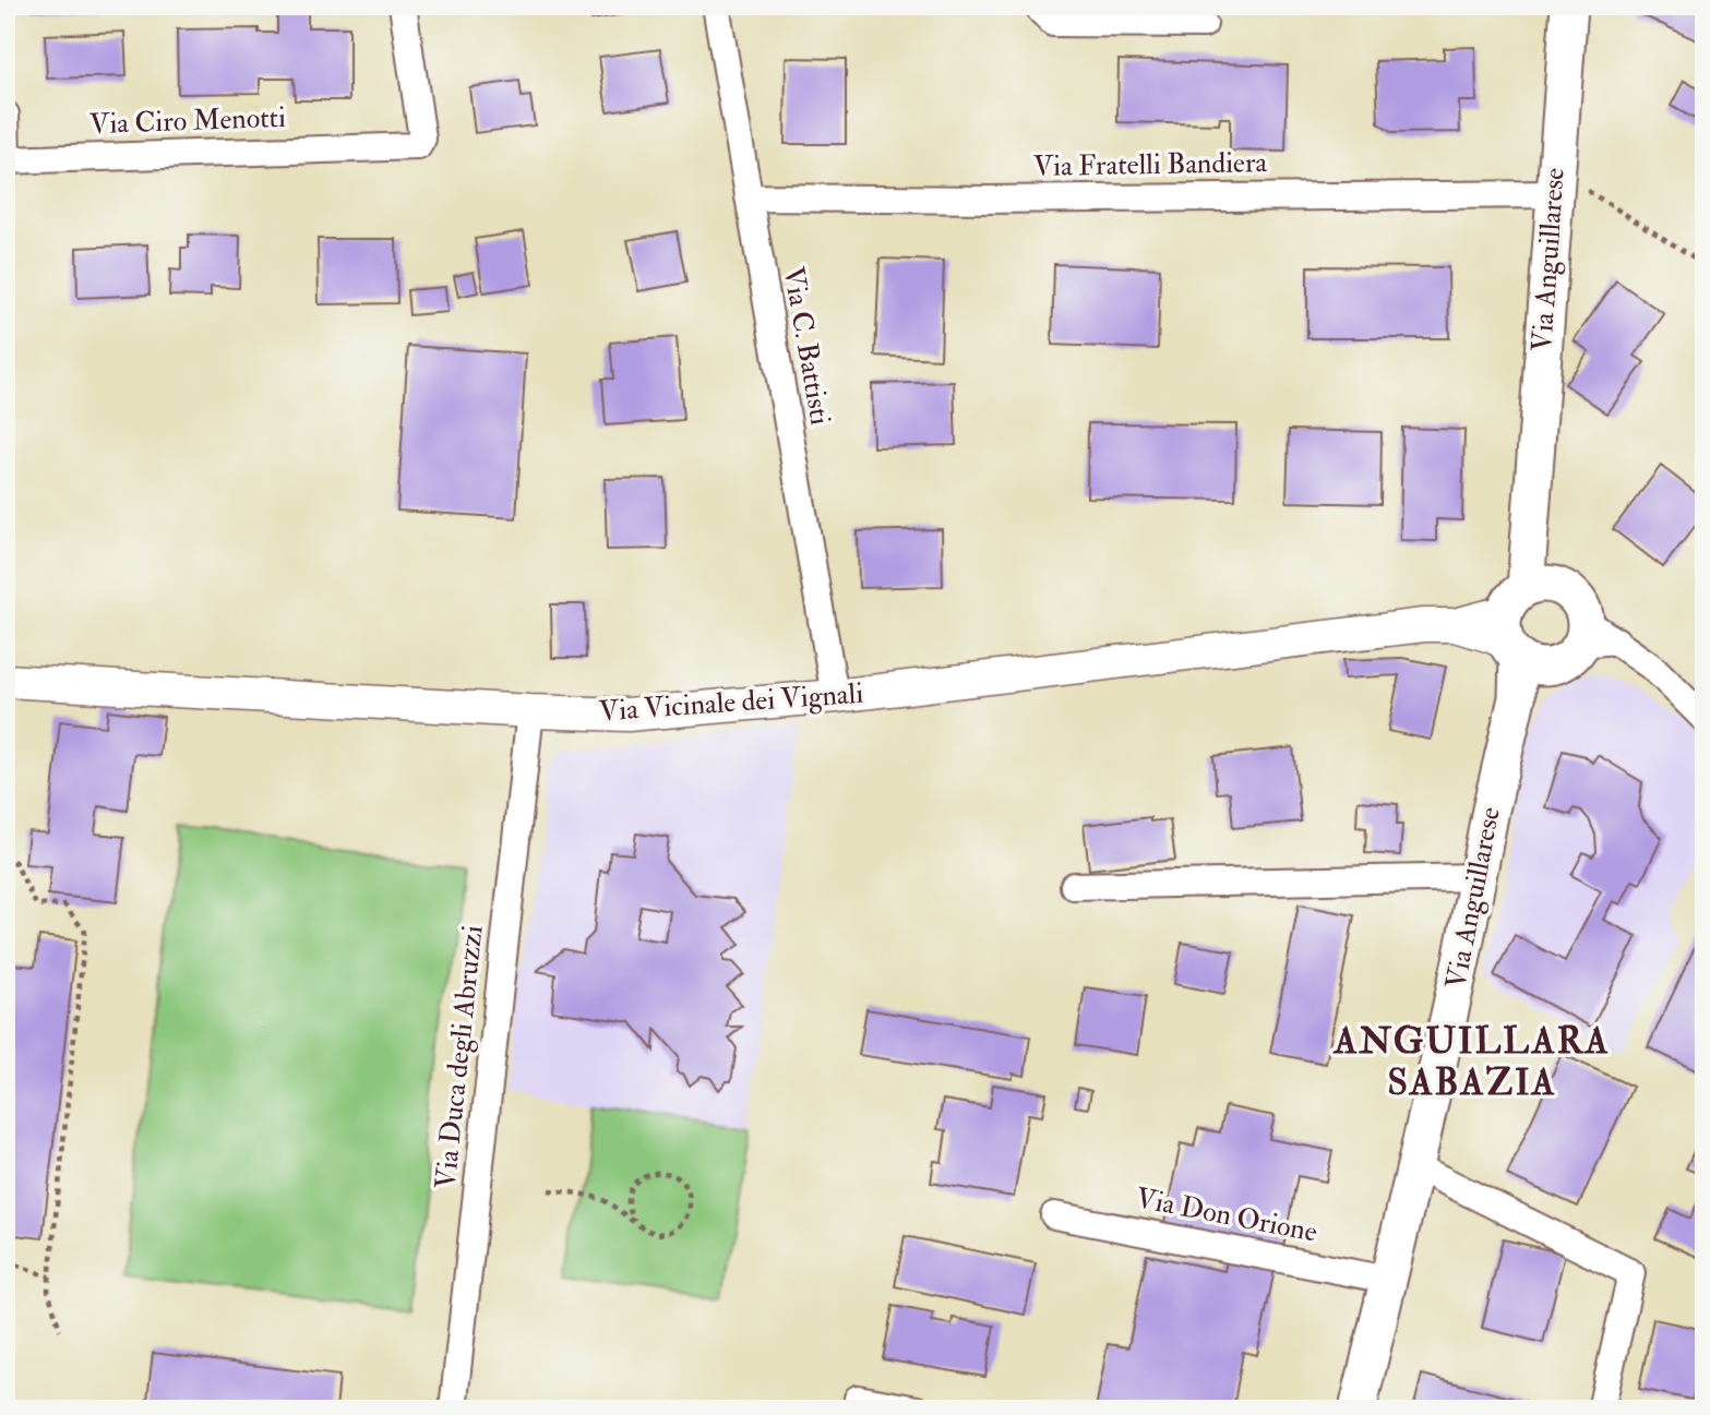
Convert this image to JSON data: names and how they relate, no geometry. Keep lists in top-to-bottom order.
{
  "streets": {
    "main road": ["Via Anguillarese"],
    "street": [
      "Via Ciro Menotti",
      "Via Fratelli Bandiera",
      "Via C. Battisti",
      "Via Vicinale dei Vignali",
      "Via Duca degli Abruzzi",
      "Via Don Orione"
    ]
  },
  "crossings": [
    ["Via Fratelli Bandiera", "Via Anguillarese"],
    ["Via Fratelli Bandiera", "Via C. Battisti"],
    ["Via Anguillarese", "Via Vicinale dei Vignali"],
    ["Via Anguillarese", "Via Don Orione"],
    ["Via C. Battisti", "Via Vicinale dei Vignali"],
    ["Via Vicinale dei Vignali", "Via Duca degli Abruzzi"]
  ],
  "districts": ["ANGUILLARA SABAZIA"]
}
